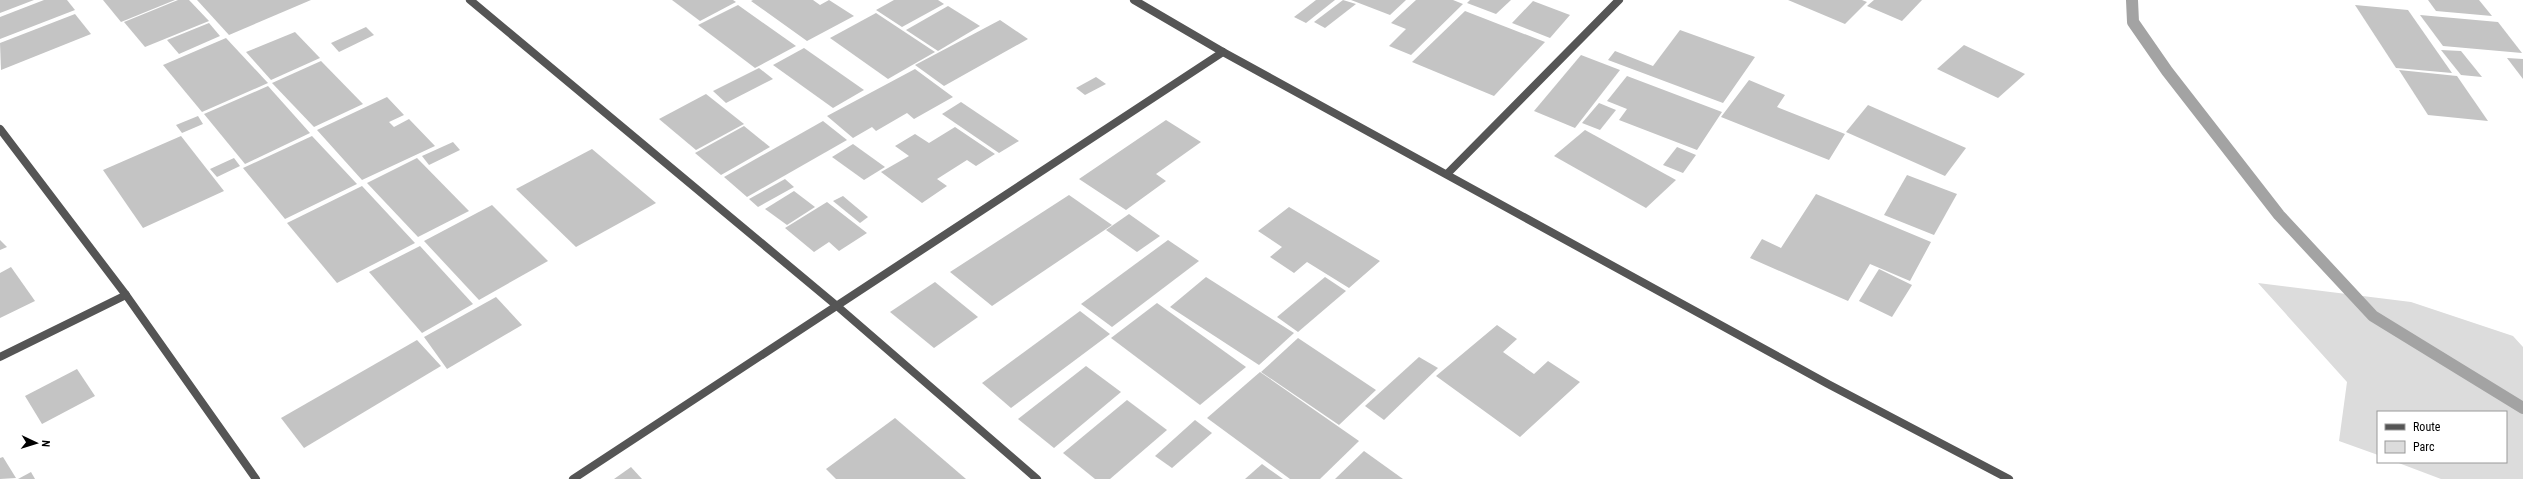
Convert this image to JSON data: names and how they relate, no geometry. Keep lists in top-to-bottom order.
{
  "legend": ["Route", "Parc"],
  "north": "right"
}
